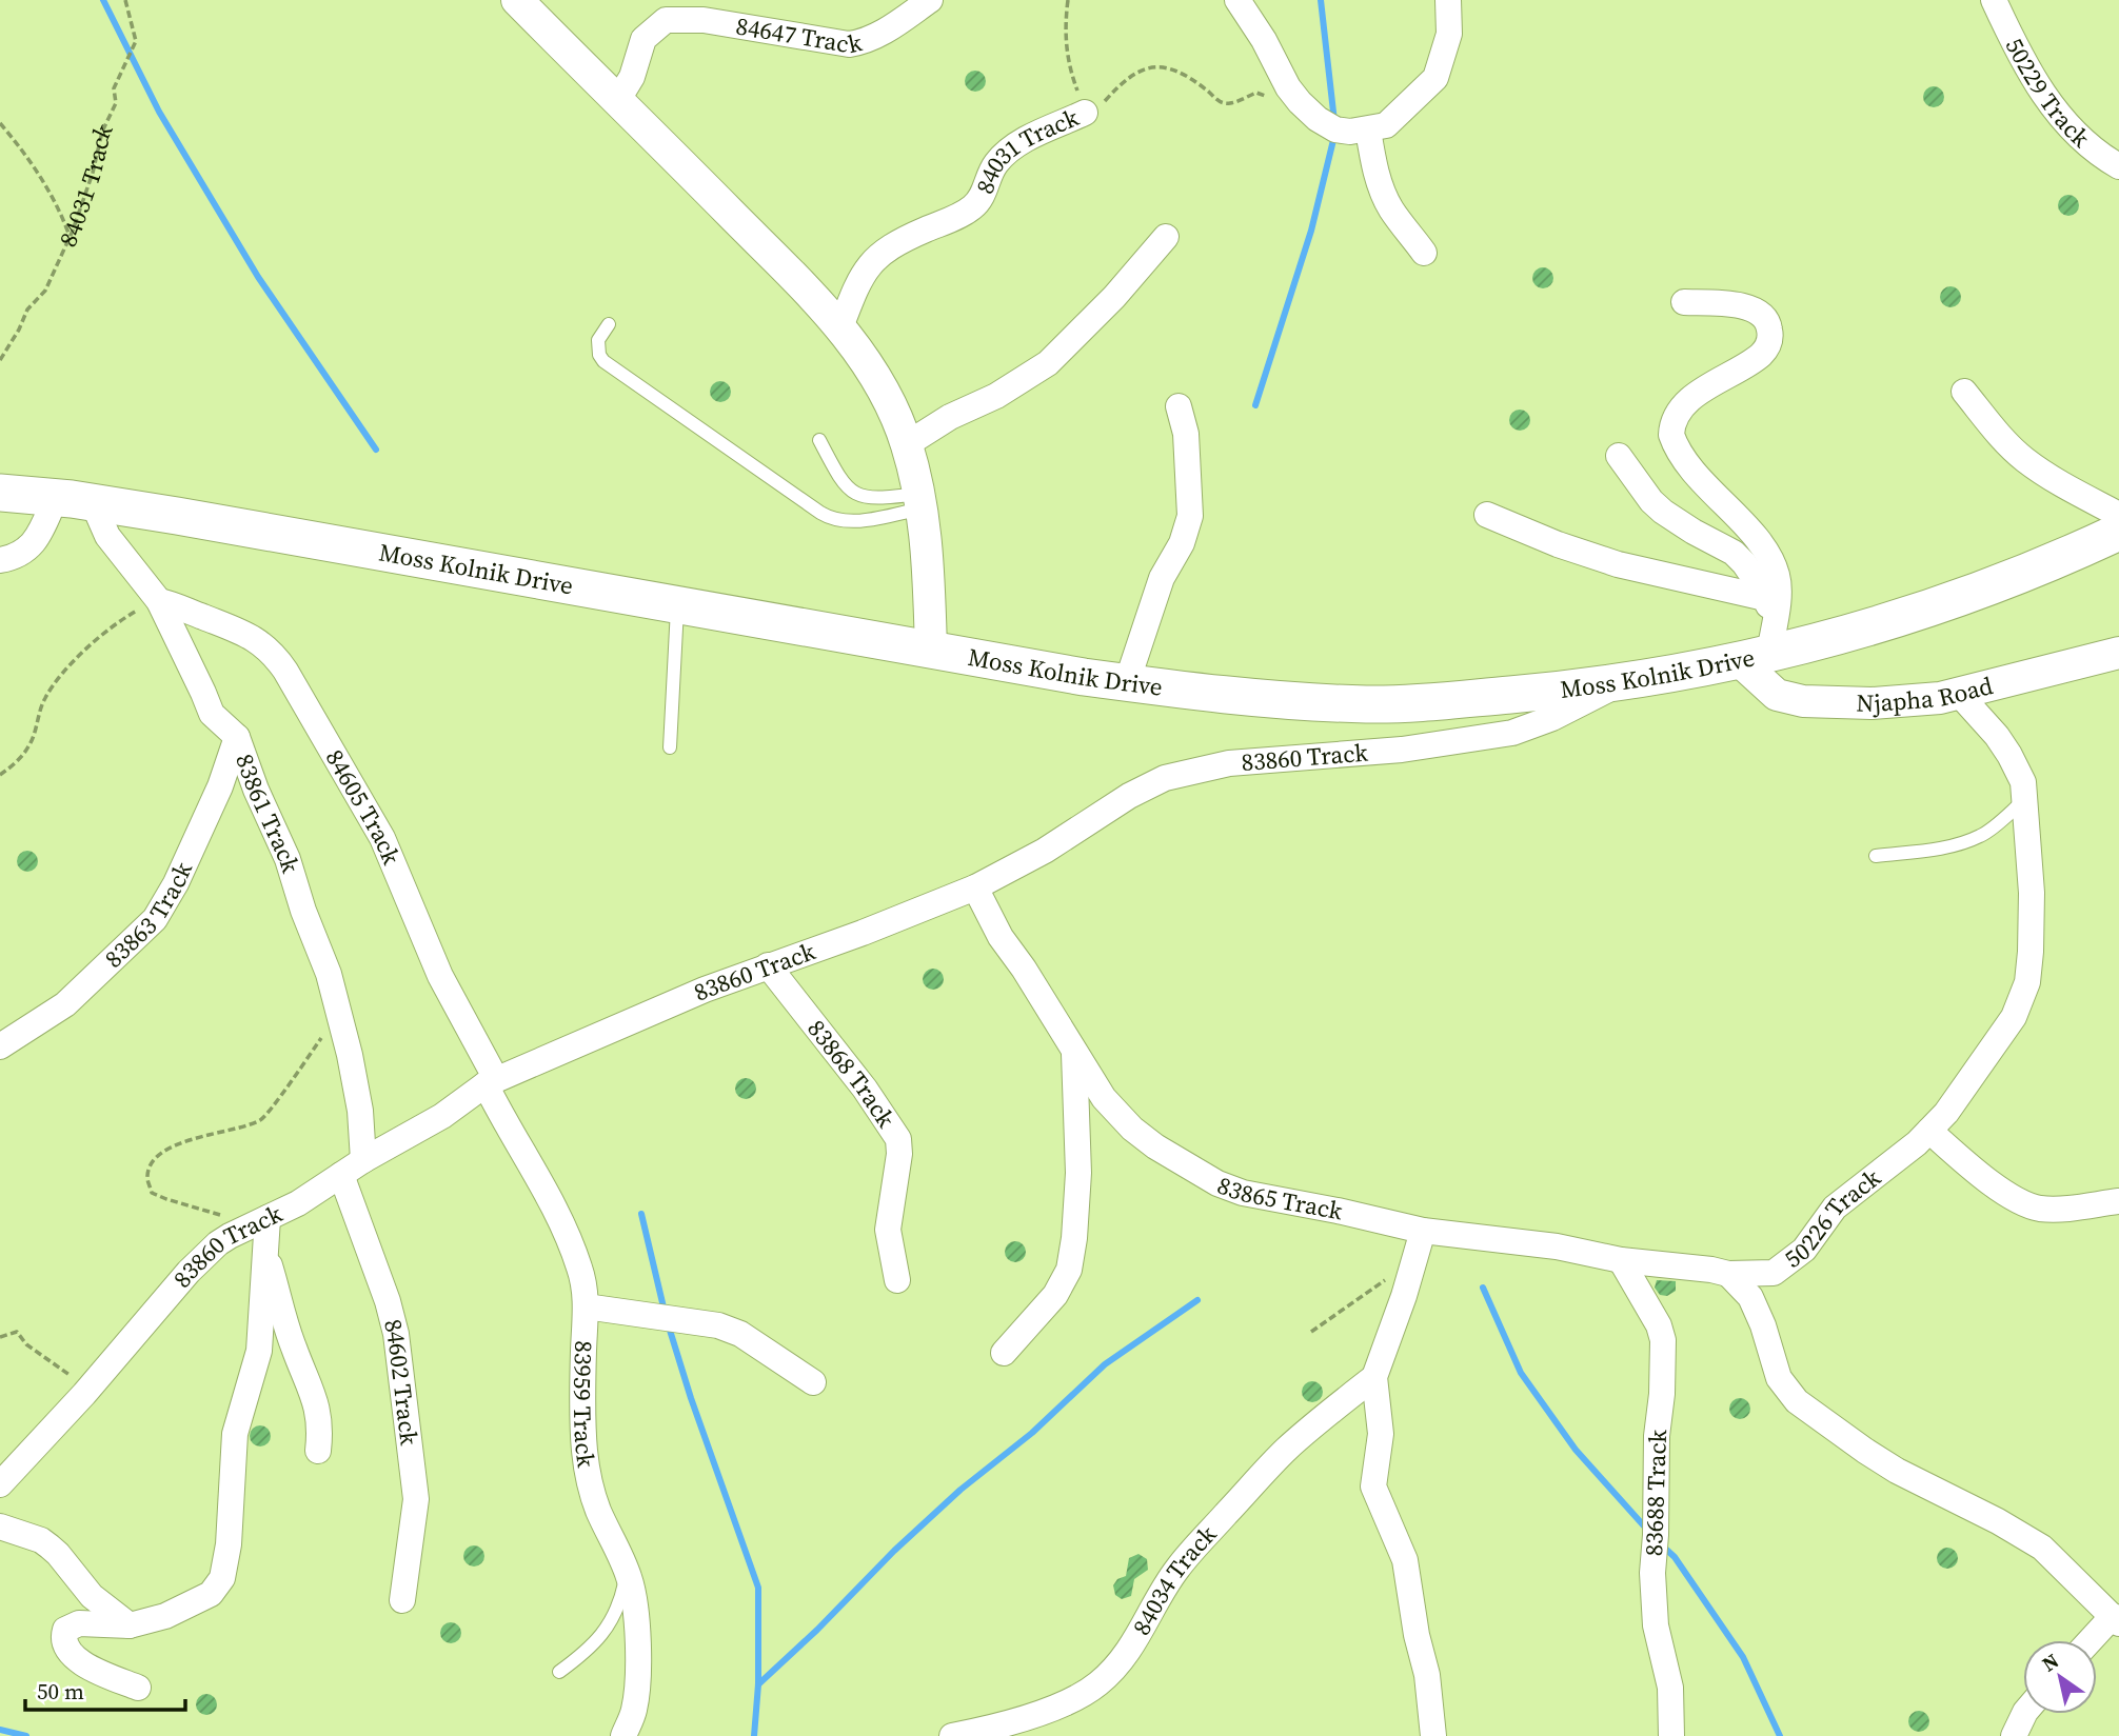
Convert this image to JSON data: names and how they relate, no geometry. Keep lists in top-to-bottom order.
{
  "streets": {
    "main road": ["Moss Kolnik Drive"],
    "street": [
      "84647 Track",
      "50229 Track",
      "84031 Track",
      "Njapha Road",
      "83860 Track",
      "84605 Track",
      "83861 Track",
      "83863 Track",
      "83868 Track",
      "83865 Track",
      "50226 Track",
      "84602 Track",
      "83959 Track",
      "83688 Track",
      "84034 Track"
    ]
  },
  "crossings": [
    ["Moss Kolnik Drive", "Njapha Road"],
    ["Moss Kolnik Drive", "83860 Track"],
    ["Moss Kolnik Drive", "83861 Track"],
    ["Njapha Road", "50226 Track"],
    ["83860 Track", "84605 Track"],
    ["83860 Track", "83861 Track"],
    ["83860 Track", "83868 Track"],
    ["83860 Track", "83865 Track"],
    ["83860 Track", "84602 Track"],
    ["83860 Track", "83959 Track"],
    ["84605 Track", "83861 Track"],
    ["84605 Track", "83959 Track"],
    ["83861 Track", "83863 Track"],
    ["83865 Track", "50226 Track"],
    ["83865 Track", "83688 Track"]
  ],
  "scale_bar": "50 m",
  "north": "top left"
}
